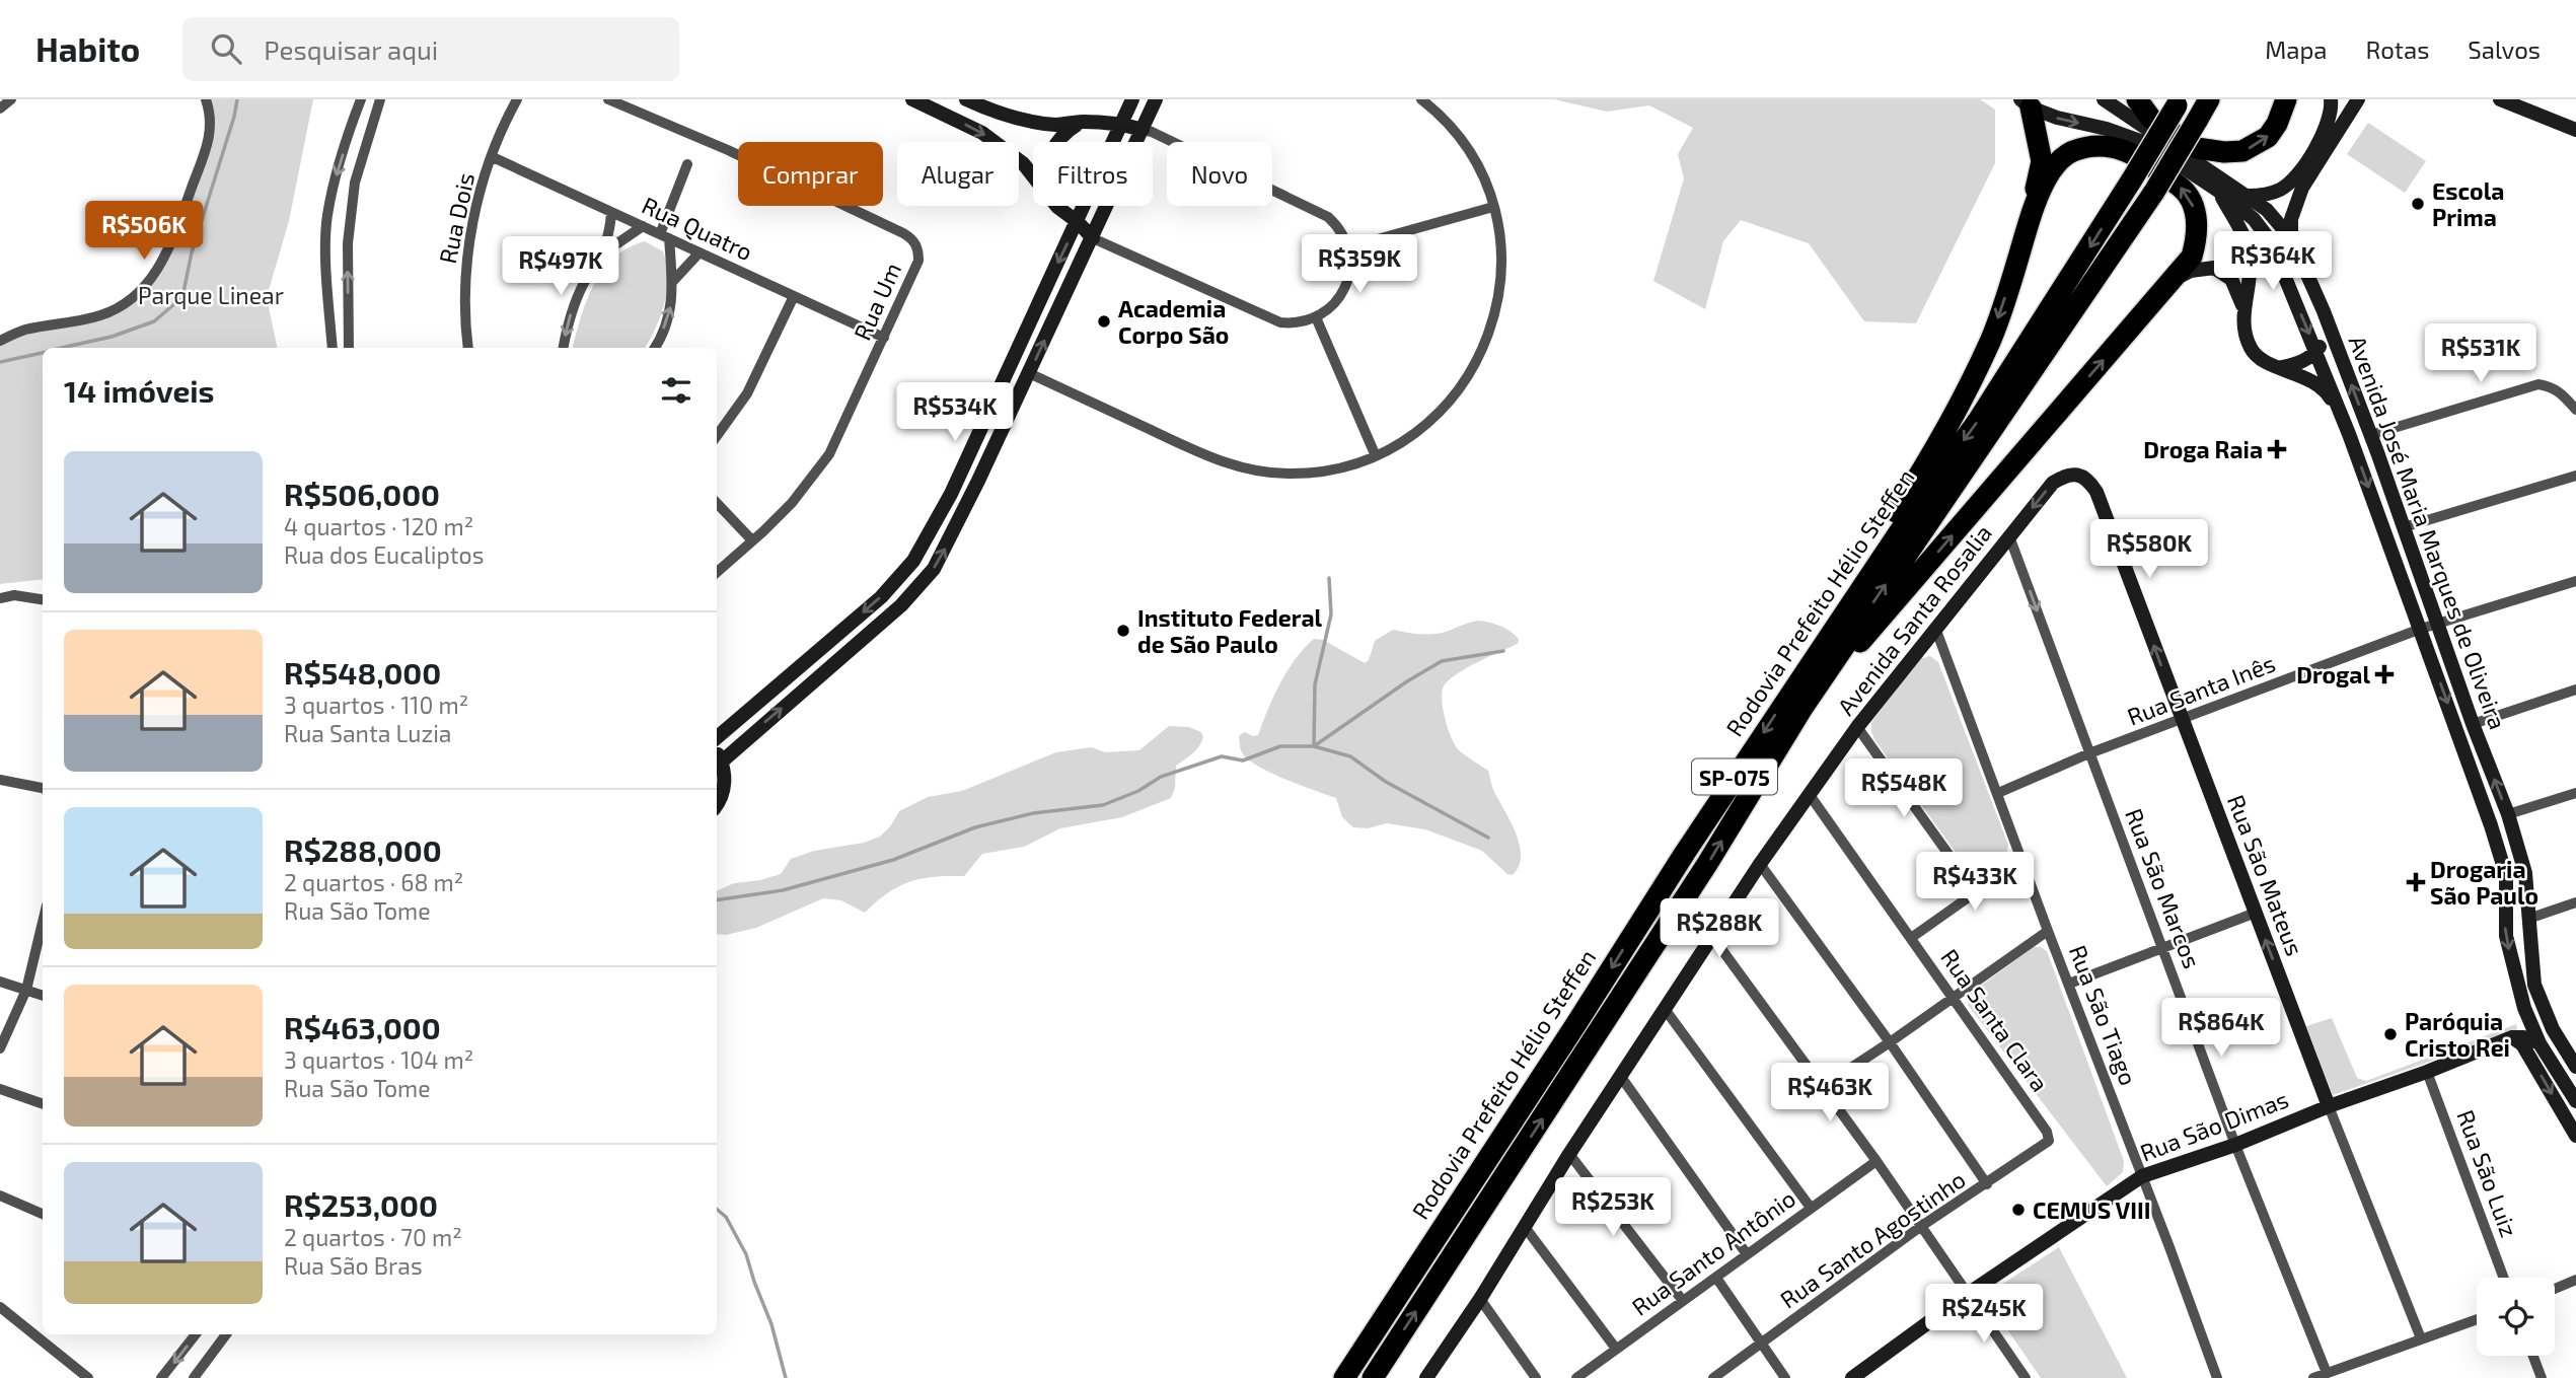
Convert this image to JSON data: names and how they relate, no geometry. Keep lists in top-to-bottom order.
{
  "streets": {
    "highway": ["Rodovia Prefeito Hélio Steffen", "SP-075"],
    "street": [
      "Rua Dois",
      "Rua Quatro",
      "Rua Um",
      "Avenida José Maria Marques de Oliveira",
      "Avenida Santa Rosalia",
      "Rua Santa Inês",
      "Rua São Mateus",
      "Rua São Marcos",
      "Rua São Tiago",
      "Rua Santa Clara",
      "Rua São Dimas",
      "Rua São Luiz",
      "Rua Santo Agostinho",
      "Rua Santo Antônio"
    ]
  },
  "crossings": [
    ["Rua Dois", "Rua Quatro"],
    ["Rua Quatro", "Rua Um"],
    ["Avenida José Maria Marques de Oliveira", "Rua Santa Inês"],
    ["Avenida Santa Rosalia", "Rua São Mateus"],
    ["Avenida Santa Rosalia", "Rua São Marcos"],
    ["Avenida Santa Rosalia", "Rua São Tiago"],
    ["Avenida Santa Rosalia", "Rua Santa Clara"],
    ["Rua Santa Inês", "Rua São Mateus"],
    ["Rua Santa Inês", "Rua São Marcos"],
    ["Rua Santa Inês", "Rua São Tiago"],
    ["Rua São Mateus", "Rua São Dimas"],
    ["Rua São Marcos", "Rua São Dimas"],
    ["Rua São Tiago", "Rua São Dimas"],
    ["Rua Santa Clara", "Rua Santo Agostinho"],
    ["Rua São Dimas", "Rua São Luiz"]
  ],
  "one_way": ["Rua São Mateus"],
  "parks": ["Parque Linear"],
  "places": {
    "other": [
      "Escola Prima",
      "Academia Corpo São",
      "Instituto Federal de São Paulo",
      "Paróquia Cristo Rei",
      "CEMUS VIII"
    ],
    "health": ["Droga Raia", "Drogal", "Drogaria São Paulo"]
  },
  "page": {
    "header": "Habito",
    "search": "Pesquisar aqui",
    "nav": ["Mapa", "Rotas", "Salvos"],
    "chip": [
      "Comprar",
      "Alugar",
      "Filtros",
      "Novo"
    ],
    "price": [
      "R$506K",
      "R$364K",
      "R$359K",
      "R$497K",
      "R$531K",
      "R$534K",
      "R$580K",
      "R$548K",
      "R$433K",
      "R$288K",
      "R$864K",
      "R$463K",
      "R$253K",
      "R$245K"
    ],
    "heading": "14 imóveis",
    "list": [
      {
        "name": "R$506,000",
        "note": "4 quartos · 120 m² · Rua dos Eucaliptos"
      },
      {
        "name": "R$548,000",
        "note": "3 quartos · 110 m² · Rua Santa Luzia"
      },
      {
        "name": "R$288,000",
        "note": "2 quartos · 68 m² · Rua São Tome"
      },
      {
        "name": "R$463,000",
        "note": "3 quartos · 104 m² · Rua São Tome"
      },
      {
        "name": "R$253,000",
        "note": "2 quartos · 70 m² · Rua São Bras"
      }
    ]
  }
}
